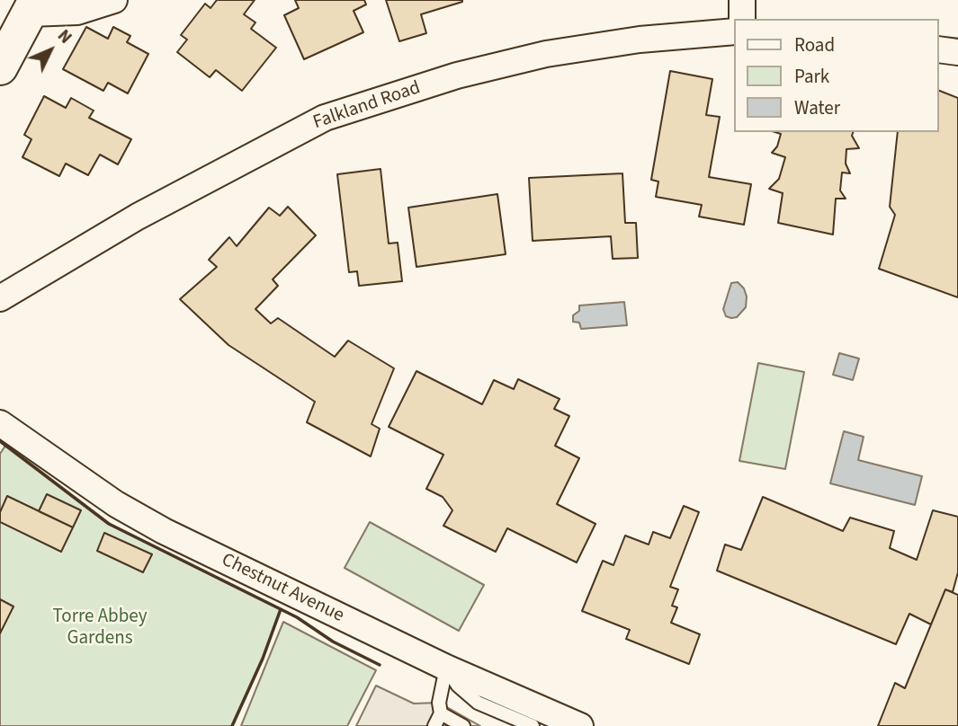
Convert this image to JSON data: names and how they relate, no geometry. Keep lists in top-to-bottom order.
{
  "streets": {
    "street": ["Falkland Road", "Chestnut Avenue"]
  },
  "parks": ["Torre Abbey Gardens"],
  "legend": ["Road", "Park", "Water"],
  "north": "top right"
}
